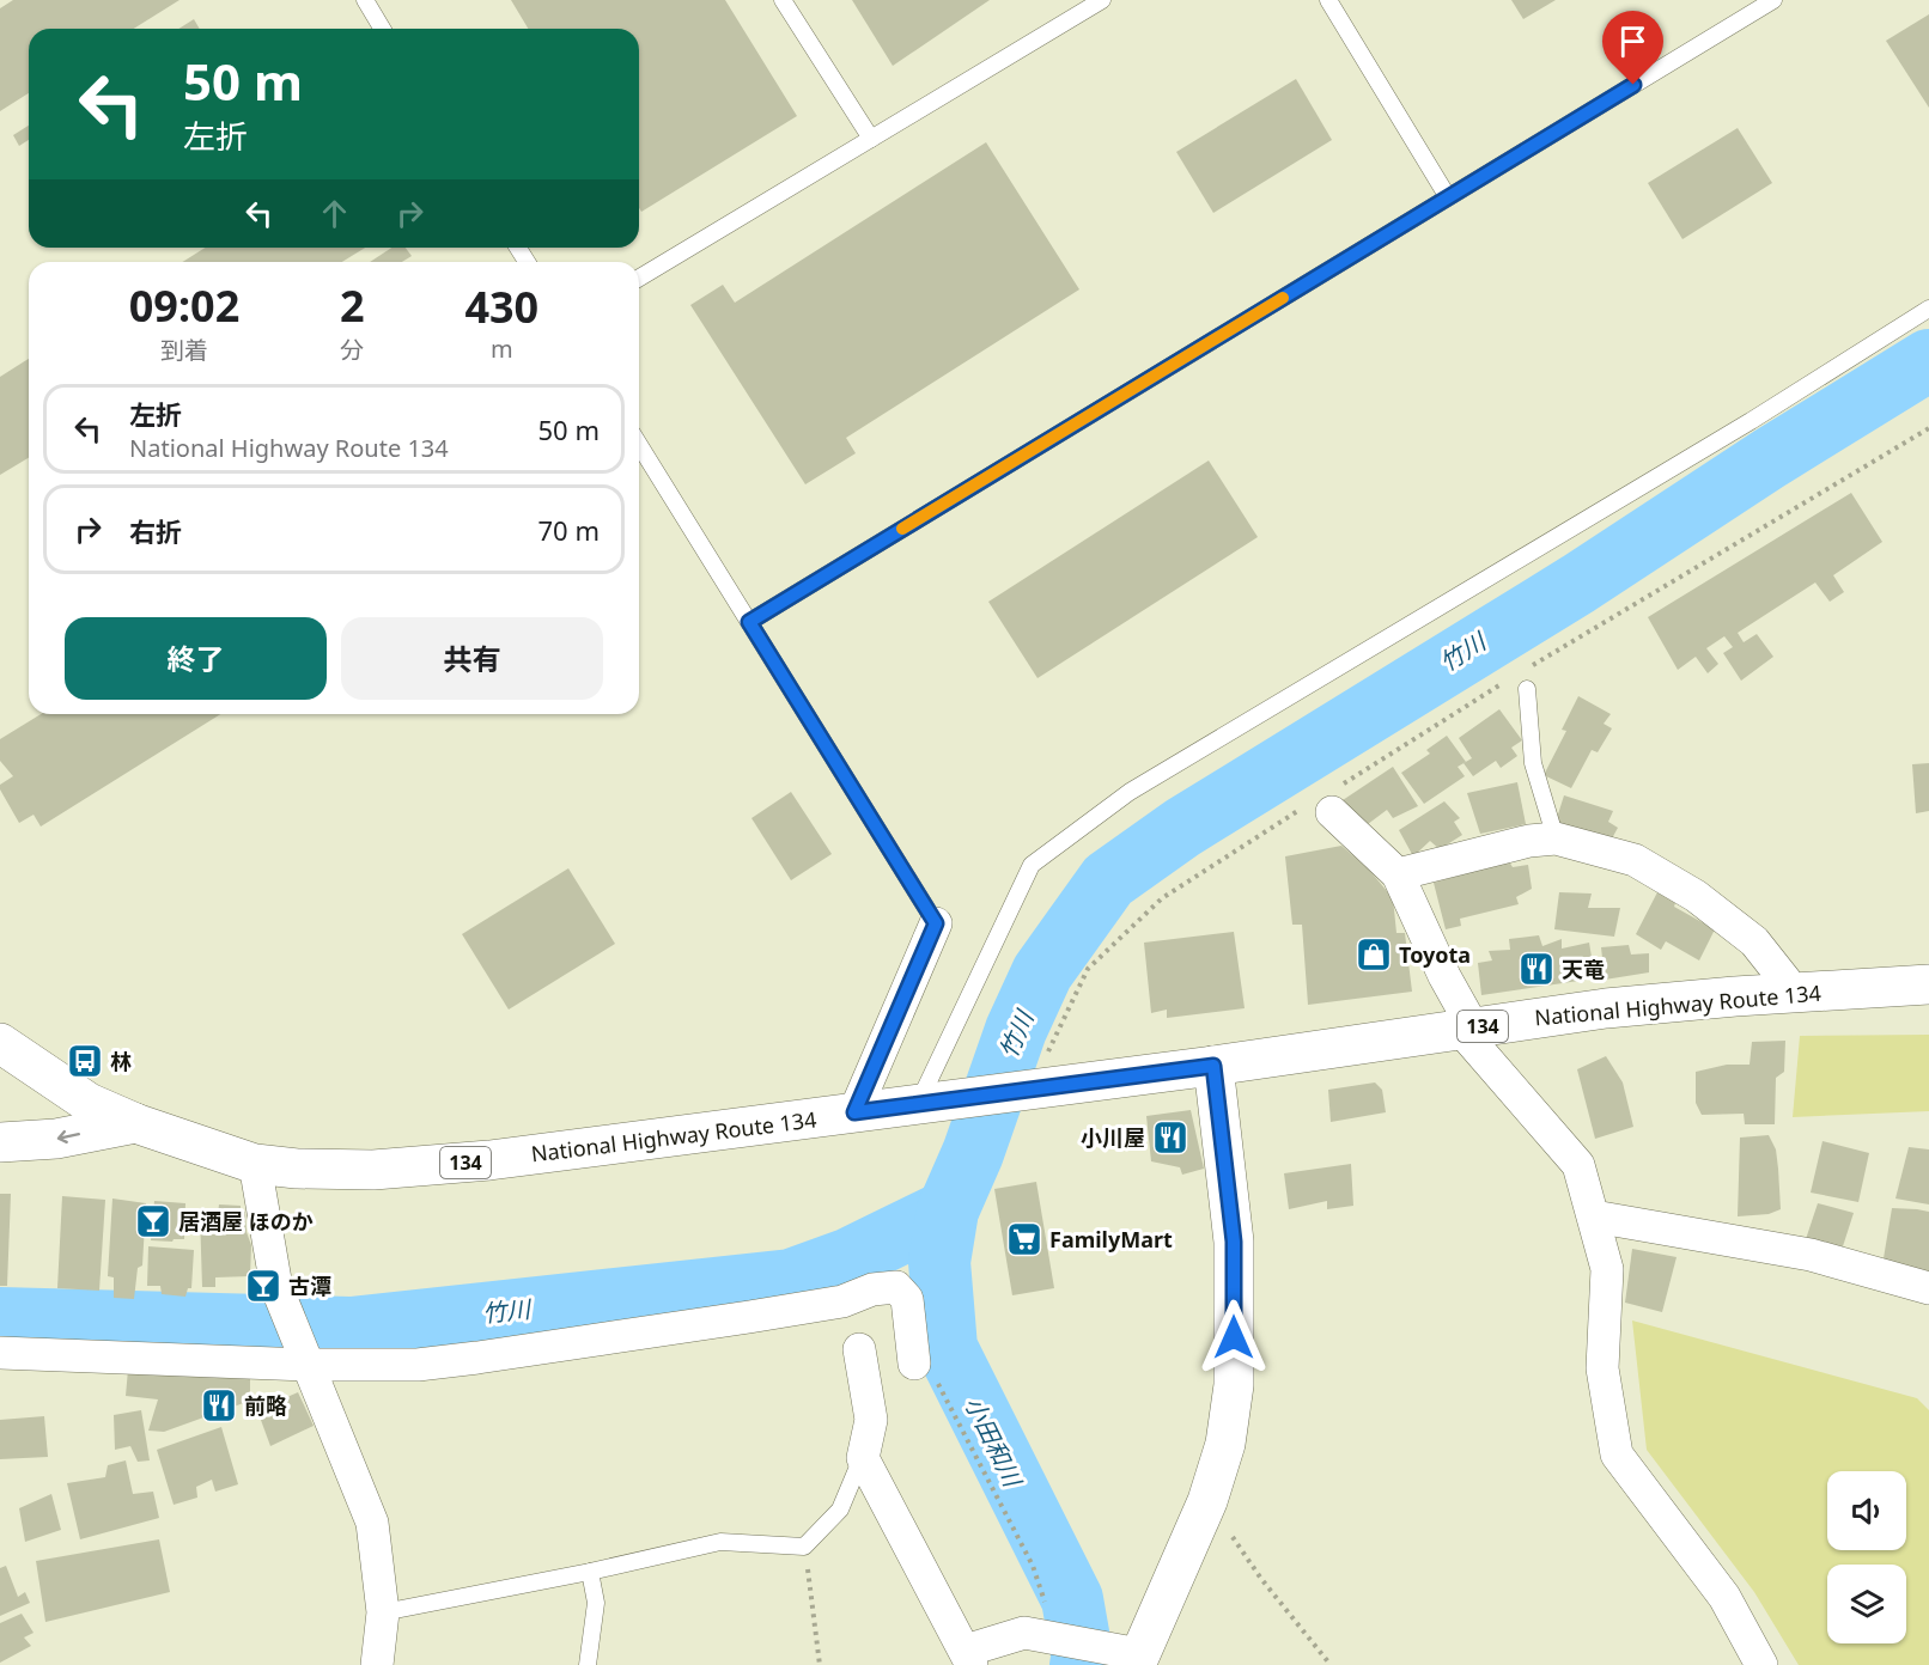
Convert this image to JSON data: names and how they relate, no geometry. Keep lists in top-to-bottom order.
{
  "streets": {
    "main road": ["National Highway Route 134", "134"]
  },
  "water": ["竹川", "小田和川"],
  "places": {
    "shop": ["Toyota"],
    "restaurant": ["天竜", "小川屋", "前略"],
    "bus stop": ["林"],
    "bar": ["居酒屋 ほのか", "古潭"],
    "supermarket": ["FamilyMart"]
  },
  "page": {
    "turn": ["50 m", "左折"],
    "eta": [
      "09:02",
      "到着",
      "2",
      "分",
      "430",
      "m"
    ],
    "list": [
      {
        "name": "左折",
        "note": "National Highway Route 134",
        "value": "50 m"
      },
      {
        "name": "右折",
        "value": "70 m"
      }
    ],
    "buttons": ["終了", "共有"]
  }
}
